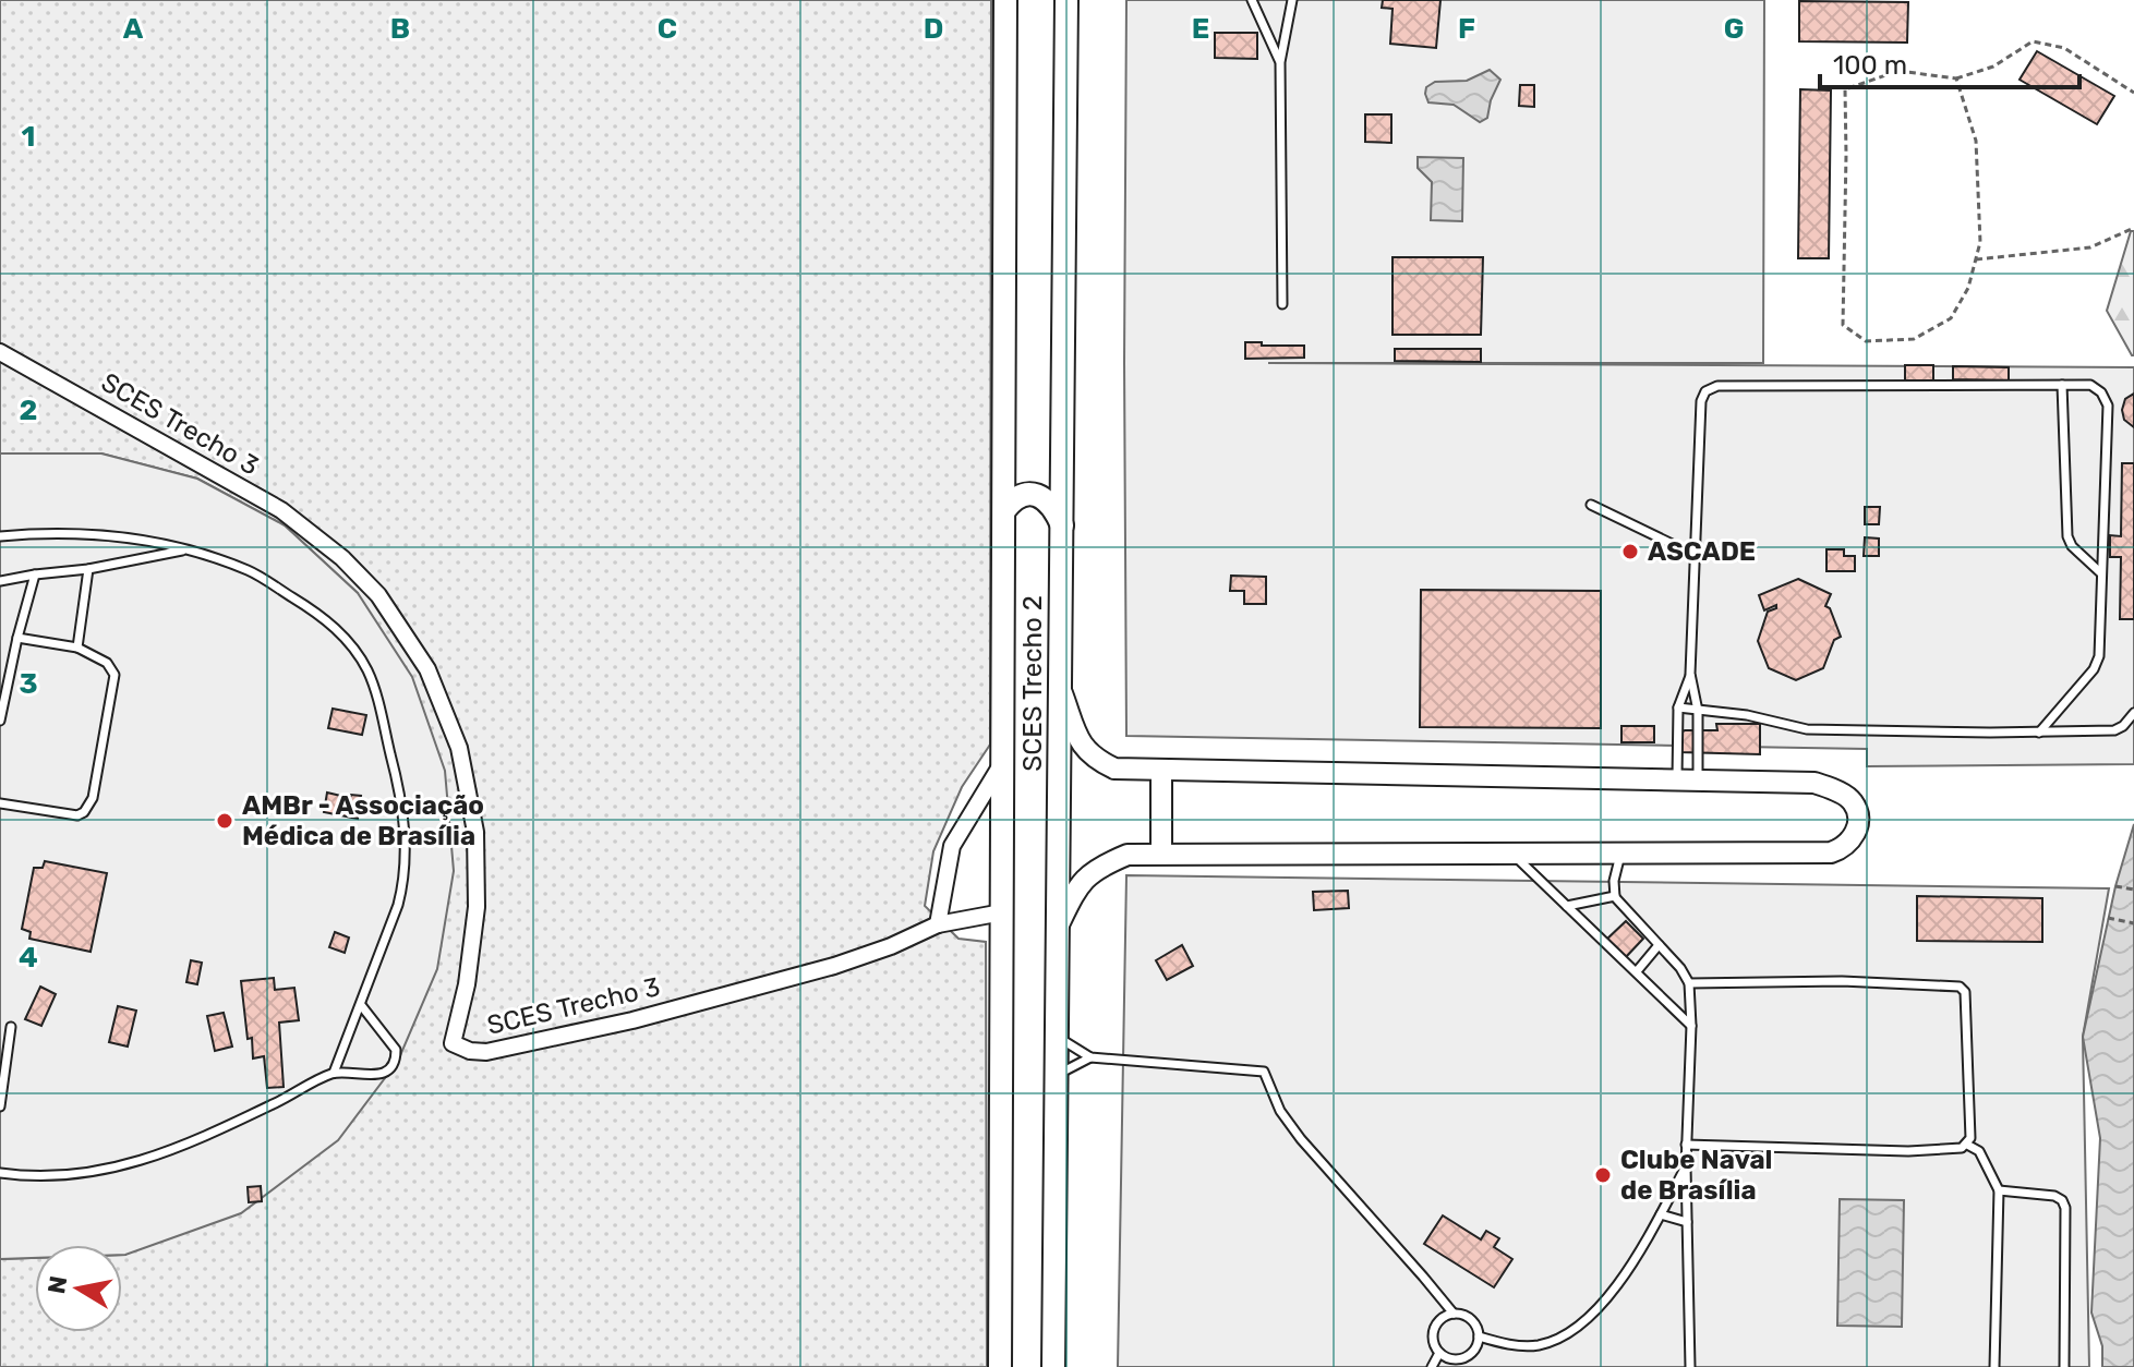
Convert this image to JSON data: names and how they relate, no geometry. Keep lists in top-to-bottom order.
{
  "streets": {
    "main road": ["SCES Trecho 2"],
    "street": ["SCES Trecho 3"]
  },
  "crossings": [
    ["SCES Trecho 3", "SCES Trecho 2"]
  ],
  "places": ["ASCADE", "AMBr - Associação Médica de Brasília", "Clube Naval de Brasília"],
  "scale_bar": "100 m",
  "north": "left",
  "grid": {
    "columns": [
      "A",
      "B",
      "C",
      "D",
      "E",
      "F",
      "G"
    ],
    "rows": [
      "1",
      "2",
      "3",
      "4"
    ]
  }
}
